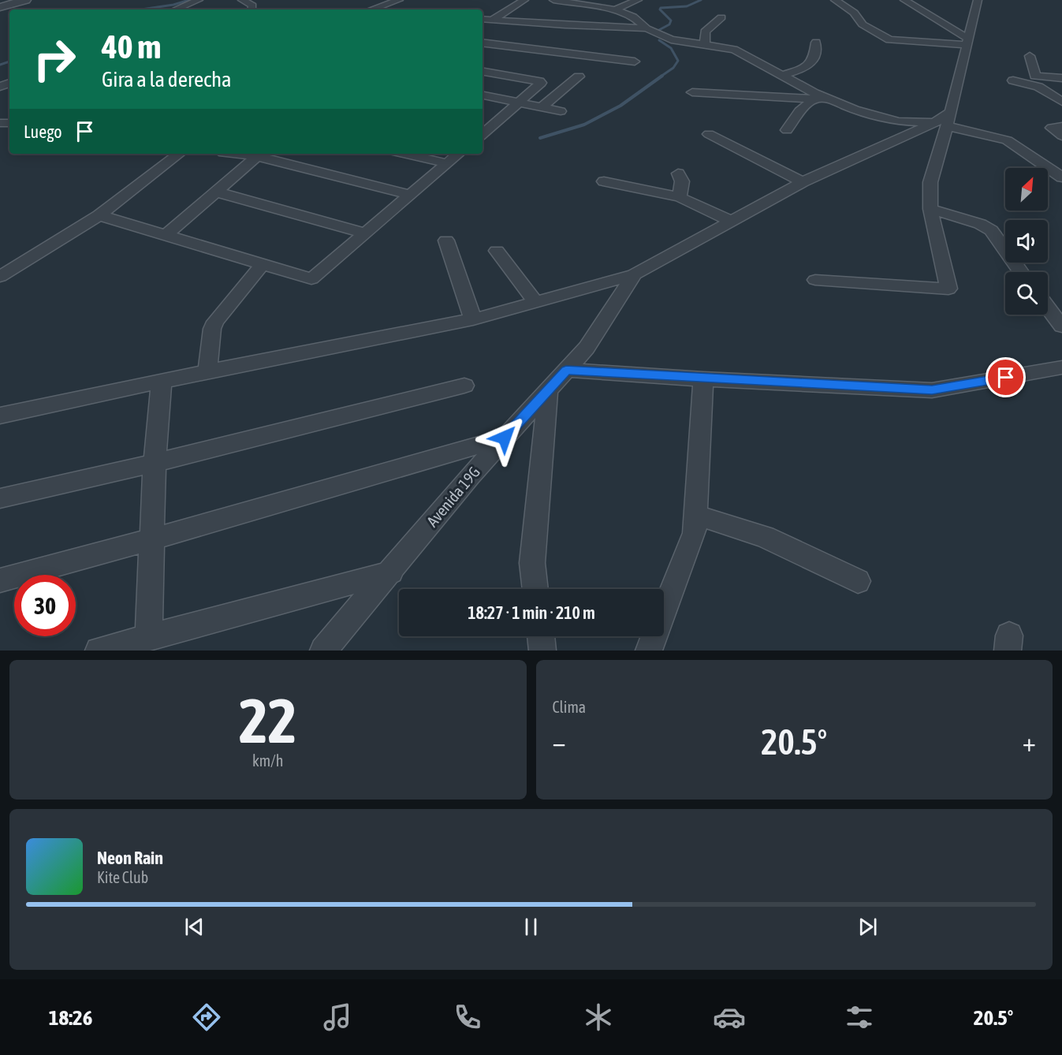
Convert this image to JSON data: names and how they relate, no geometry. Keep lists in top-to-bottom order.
{
  "streets": {
    "street": ["Avenida 19G"]
  },
  "north": "top right",
  "page": {
    "turn": ["40 m", "Gira a la derecha"],
    "then": "Luego",
    "limit": "30",
    "trip": "18:27 · 1 min · 210 m",
    "tile": [
      ["22", "km/h"],
      "Clima"
    ],
    "heat": ["−", "20.5°", "+"],
    "song": ["Neon Rain", "Kite Club"],
    "tabs": ["18:26", "20.5°"]
  }
}
